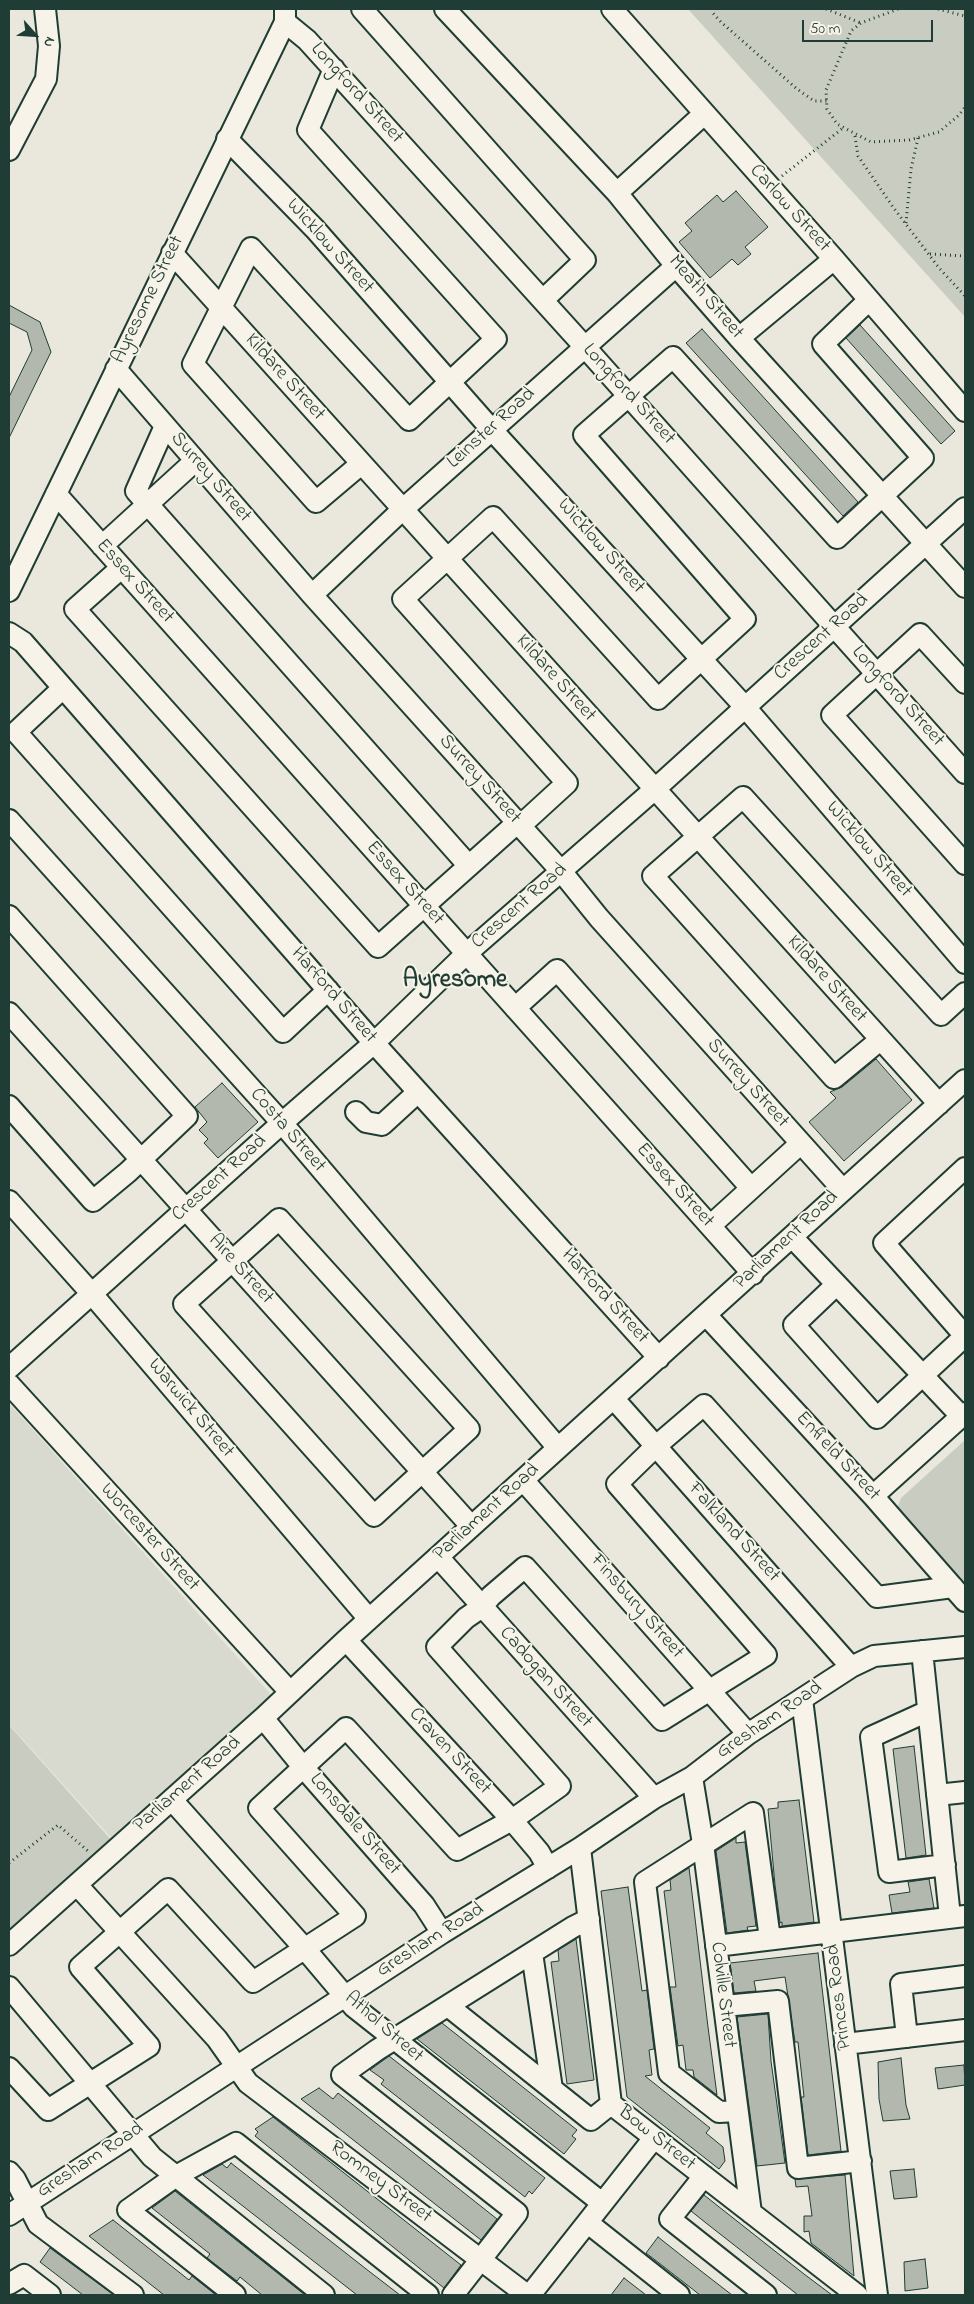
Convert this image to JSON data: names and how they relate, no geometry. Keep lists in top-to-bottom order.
{
  "streets": {
    "street": [
      "Longford Street",
      "Carlow Street",
      "Wicklow Street",
      "Meath Street",
      "Ayresome Street",
      "Kildare Street",
      "Leinster Road",
      "Surrey Street",
      "Essex Street",
      "Crescent Road",
      "Harford Street",
      "Costa Street",
      "Parliament Road",
      "Aire Street",
      "Warwick Street",
      "Enfield Street",
      "Falkland Street",
      "Worcester Street",
      "Finsbury Street",
      "Cadogan Street",
      "Gresham Road",
      "Craven Street",
      "Lonsdale Street",
      "Colville Street",
      "Princes Road",
      "Athol Street",
      "Bow Street",
      "Romney Street"
    ]
  },
  "crossings": [
    ["Longford Street", "Ayresome Street"],
    ["Longford Street", "Leinster Road"],
    ["Longford Street", "Crescent Road"],
    ["Wicklow Street", "Ayresome Street"],
    ["Wicklow Street", "Leinster Road"],
    ["Wicklow Street", "Crescent Road"],
    ["Meath Street", "Leinster Road"],
    ["Meath Street", "Crescent Road"],
    ["Ayresome Street", "Kildare Street"],
    ["Ayresome Street", "Surrey Street"],
    ["Ayresome Street", "Essex Street"],
    ["Kildare Street", "Leinster Road"],
    ["Kildare Street", "Crescent Road"],
    ["Kildare Street", "Parliament Road"],
    ["Leinster Road", "Surrey Street"],
    ["Surrey Street", "Crescent Road"],
    ["Surrey Street", "Parliament Road"],
    ["Essex Street", "Crescent Road"],
    ["Essex Street", "Parliament Road"],
    ["Crescent Road", "Harford Street"],
    ["Crescent Road", "Costa Street"],
    ["Crescent Road", "Aire Street"],
    ["Crescent Road", "Warwick Street"],
    ["Harford Street", "Parliament Road"],
    ["Costa Street", "Parliament Road"],
    ["Parliament Road", "Aire Street"],
    ["Parliament Road", "Warwick Street"],
    ["Parliament Road", "Enfield Street"],
    ["Parliament Road", "Falkland Street"],
    ["Parliament Road", "Worcester Street"],
    ["Parliament Road", "Finsbury Street"],
    ["Parliament Road", "Cadogan Street"],
    ["Parliament Road", "Craven Street"],
    ["Parliament Road", "Lonsdale Street"],
    ["Parliament Road", "Athol Street"],
    ["Parliament Road", "Romney Street"],
    ["Falkland Street", "Gresham Road"],
    ["Finsbury Street", "Gresham Road"],
    ["Cadogan Street", "Gresham Road"],
    ["Gresham Road", "Craven Street"],
    ["Gresham Road", "Lonsdale Street"],
    ["Gresham Road", "Colville Street"],
    ["Gresham Road", "Princes Road"],
    ["Gresham Road", "Athol Street"],
    ["Gresham Road", "Bow Street"],
    ["Gresham Road", "Romney Street"],
    ["Colville Street", "Bow Street"]
  ],
  "districts": ["Ayresome"],
  "scale_bar": "50 m",
  "north": "bottom right"
}
